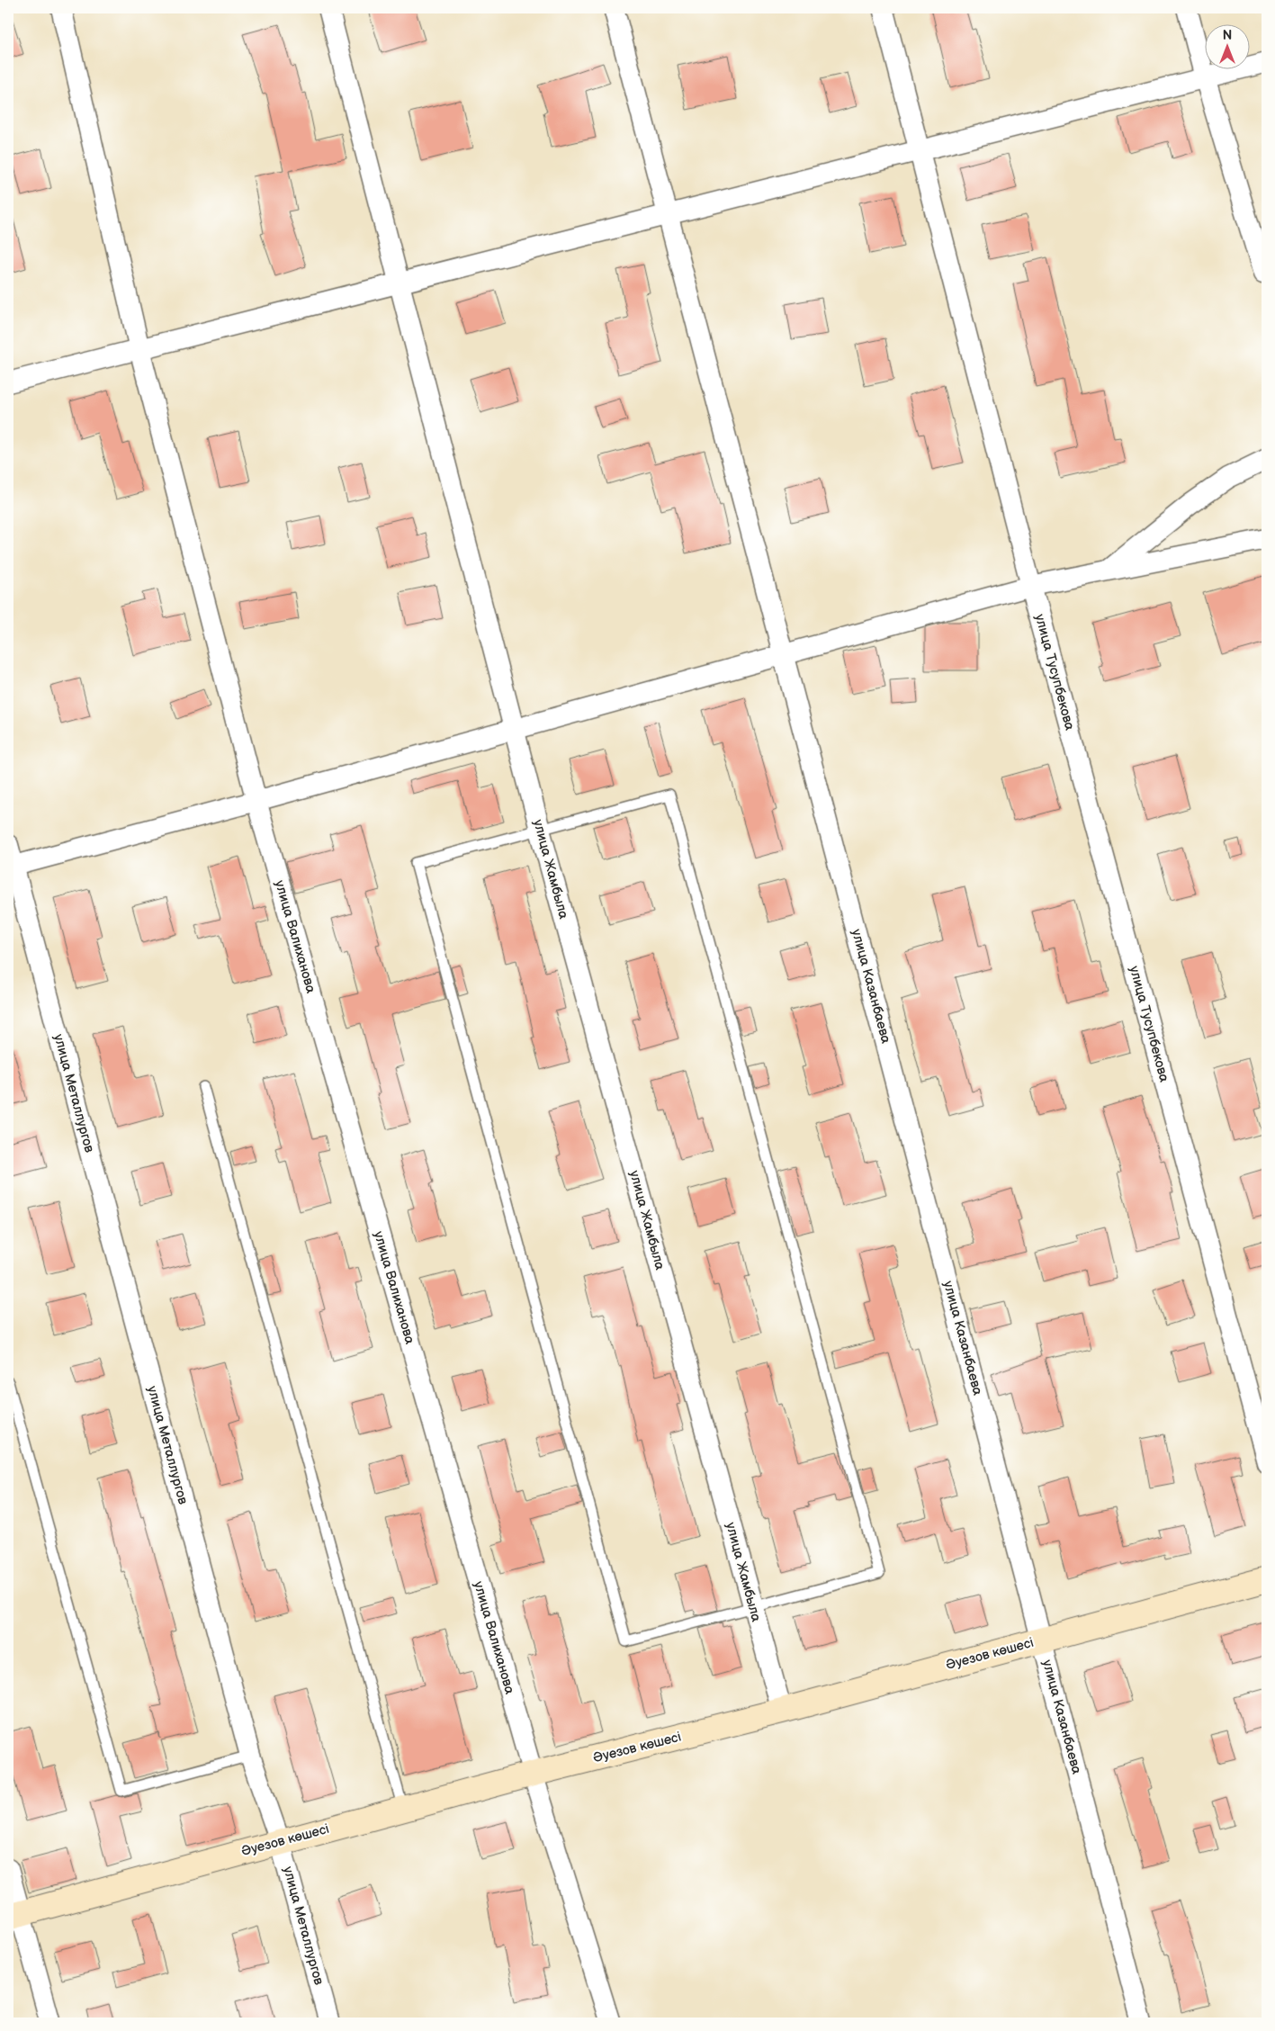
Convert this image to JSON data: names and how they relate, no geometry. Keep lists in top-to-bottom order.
{
  "streets": {
    "main road": ["Әуезов көшесі"],
    "street": [
      "улица Тусупбекова",
      "улица Жамбыла",
      "улица Валиханова",
      "улица Казанбаева",
      "улица Металлургов"
    ]
  },
  "crossings": [
    ["улица Жамбыла", "Әуезов көшесі"],
    ["улица Валиханова", "Әуезов көшесі"],
    ["улица Казанбаева", "Әуезов көшесі"],
    ["улица Металлургов", "Әуезов көшесі"]
  ],
  "north": "top"
}
